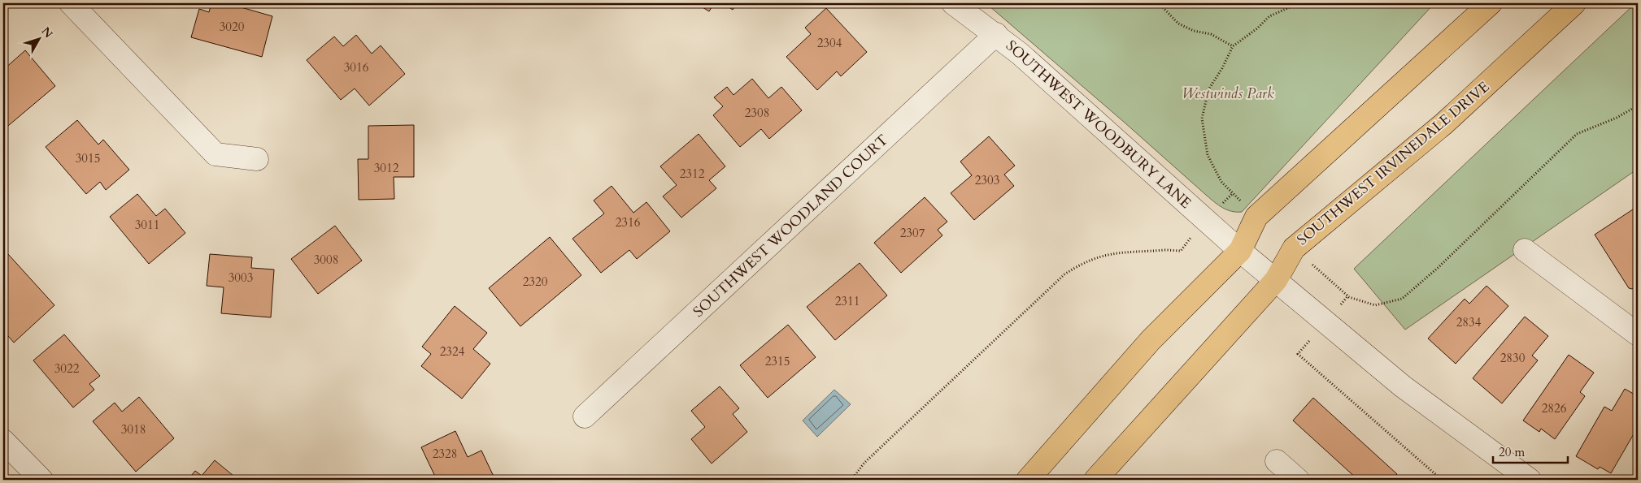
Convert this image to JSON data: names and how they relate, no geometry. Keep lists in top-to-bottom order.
{
  "streets": {
    "main road": ["SOUTHWEST IRVINEDALE DRIVE"],
    "street": ["SOUTHWEST WOODBURY LANE", "SOUTHWEST WOODLAND COURT"]
  },
  "crossings": [
    ["SOUTHWEST WOODBURY LANE", "SOUTHWEST IRVINEDALE DRIVE"],
    ["SOUTHWEST WOODBURY LANE", "SOUTHWEST WOODLAND COURT"]
  ],
  "parks": ["Westwinds Park"],
  "house_numbers": [
    "3020",
    "2304",
    "3016",
    "2308",
    "3015",
    "3012",
    "2312",
    "2303",
    "2316",
    "3011",
    "2307",
    "3008",
    "3003",
    "2320",
    "2311",
    "2834",
    "2324",
    "2830",
    "2315",
    "3022",
    "2826",
    "3018",
    "2328"
  ],
  "scale_bar": "20 m",
  "north": "top right"
}
